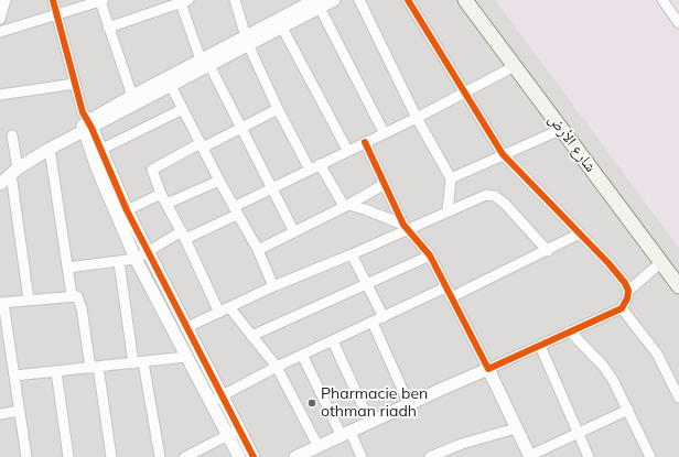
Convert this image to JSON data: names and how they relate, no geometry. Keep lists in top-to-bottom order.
{
  "streets": {
    "main road": ["شارع الأرض"]
  },
  "places": ["Pharmacie ben othman riadh"]
}
